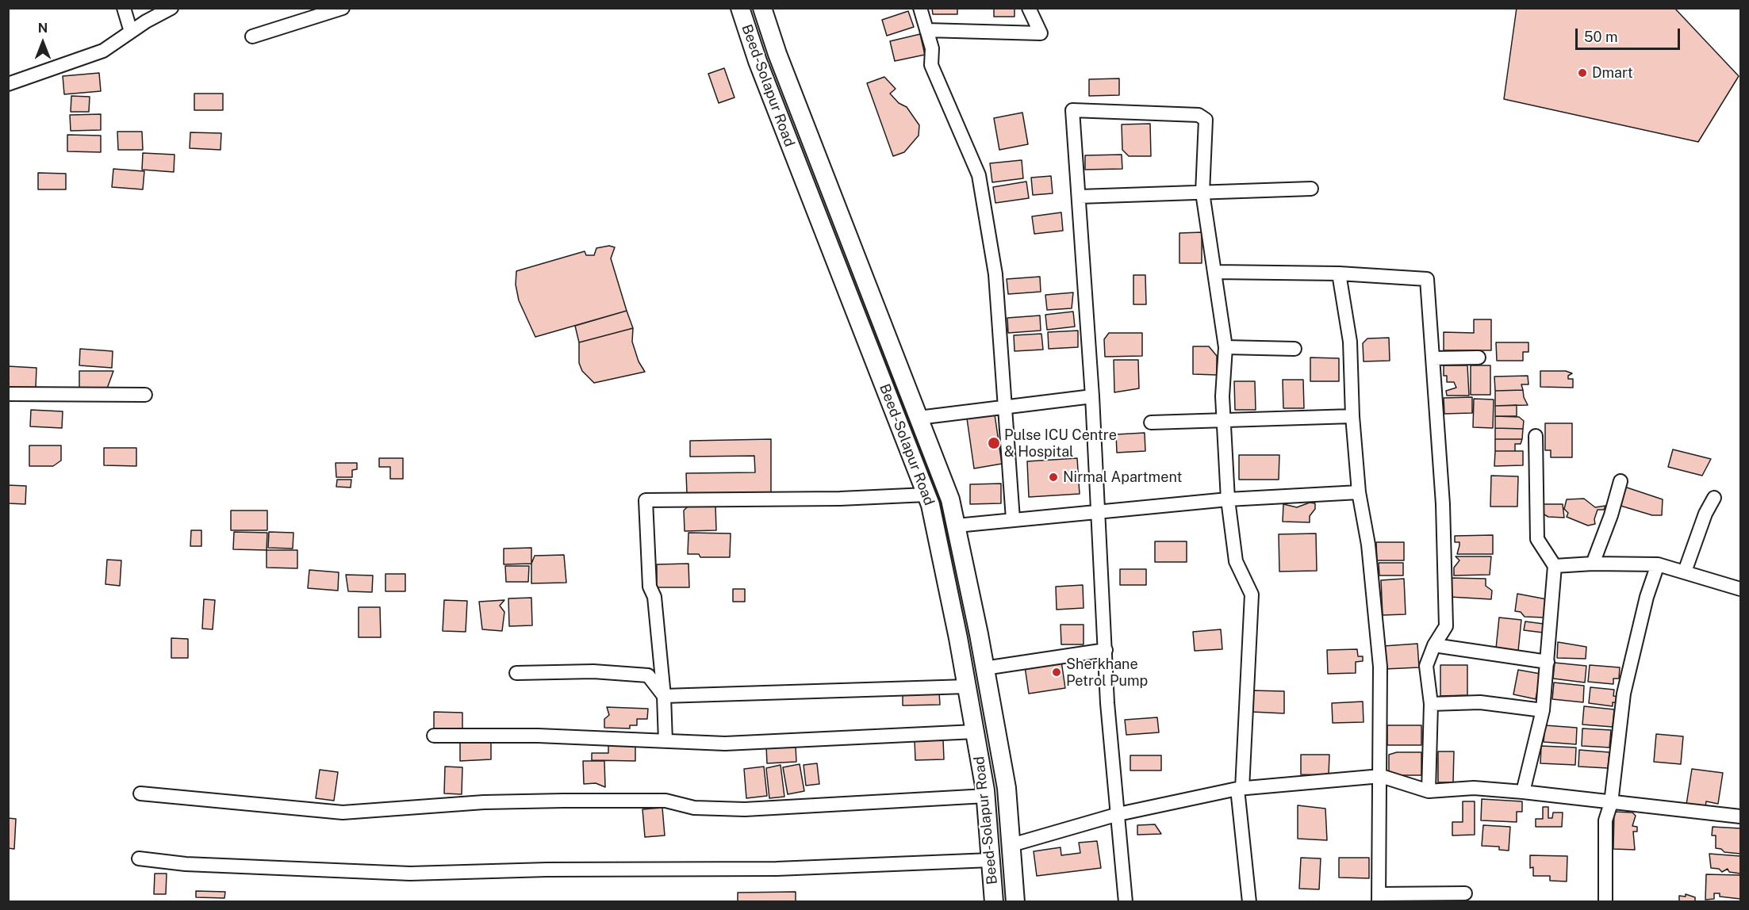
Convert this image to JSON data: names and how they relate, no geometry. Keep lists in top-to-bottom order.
{
  "streets": {
    "main road": ["Beed-Solapur Road"]
  },
  "places": [
    "Dmart",
    "Pulse ICU Centre & Hospital",
    "Nirmal Apartment",
    "Sherkhane Petrol Pump"
  ],
  "scale_bar": "50 m",
  "north": "top"
}
